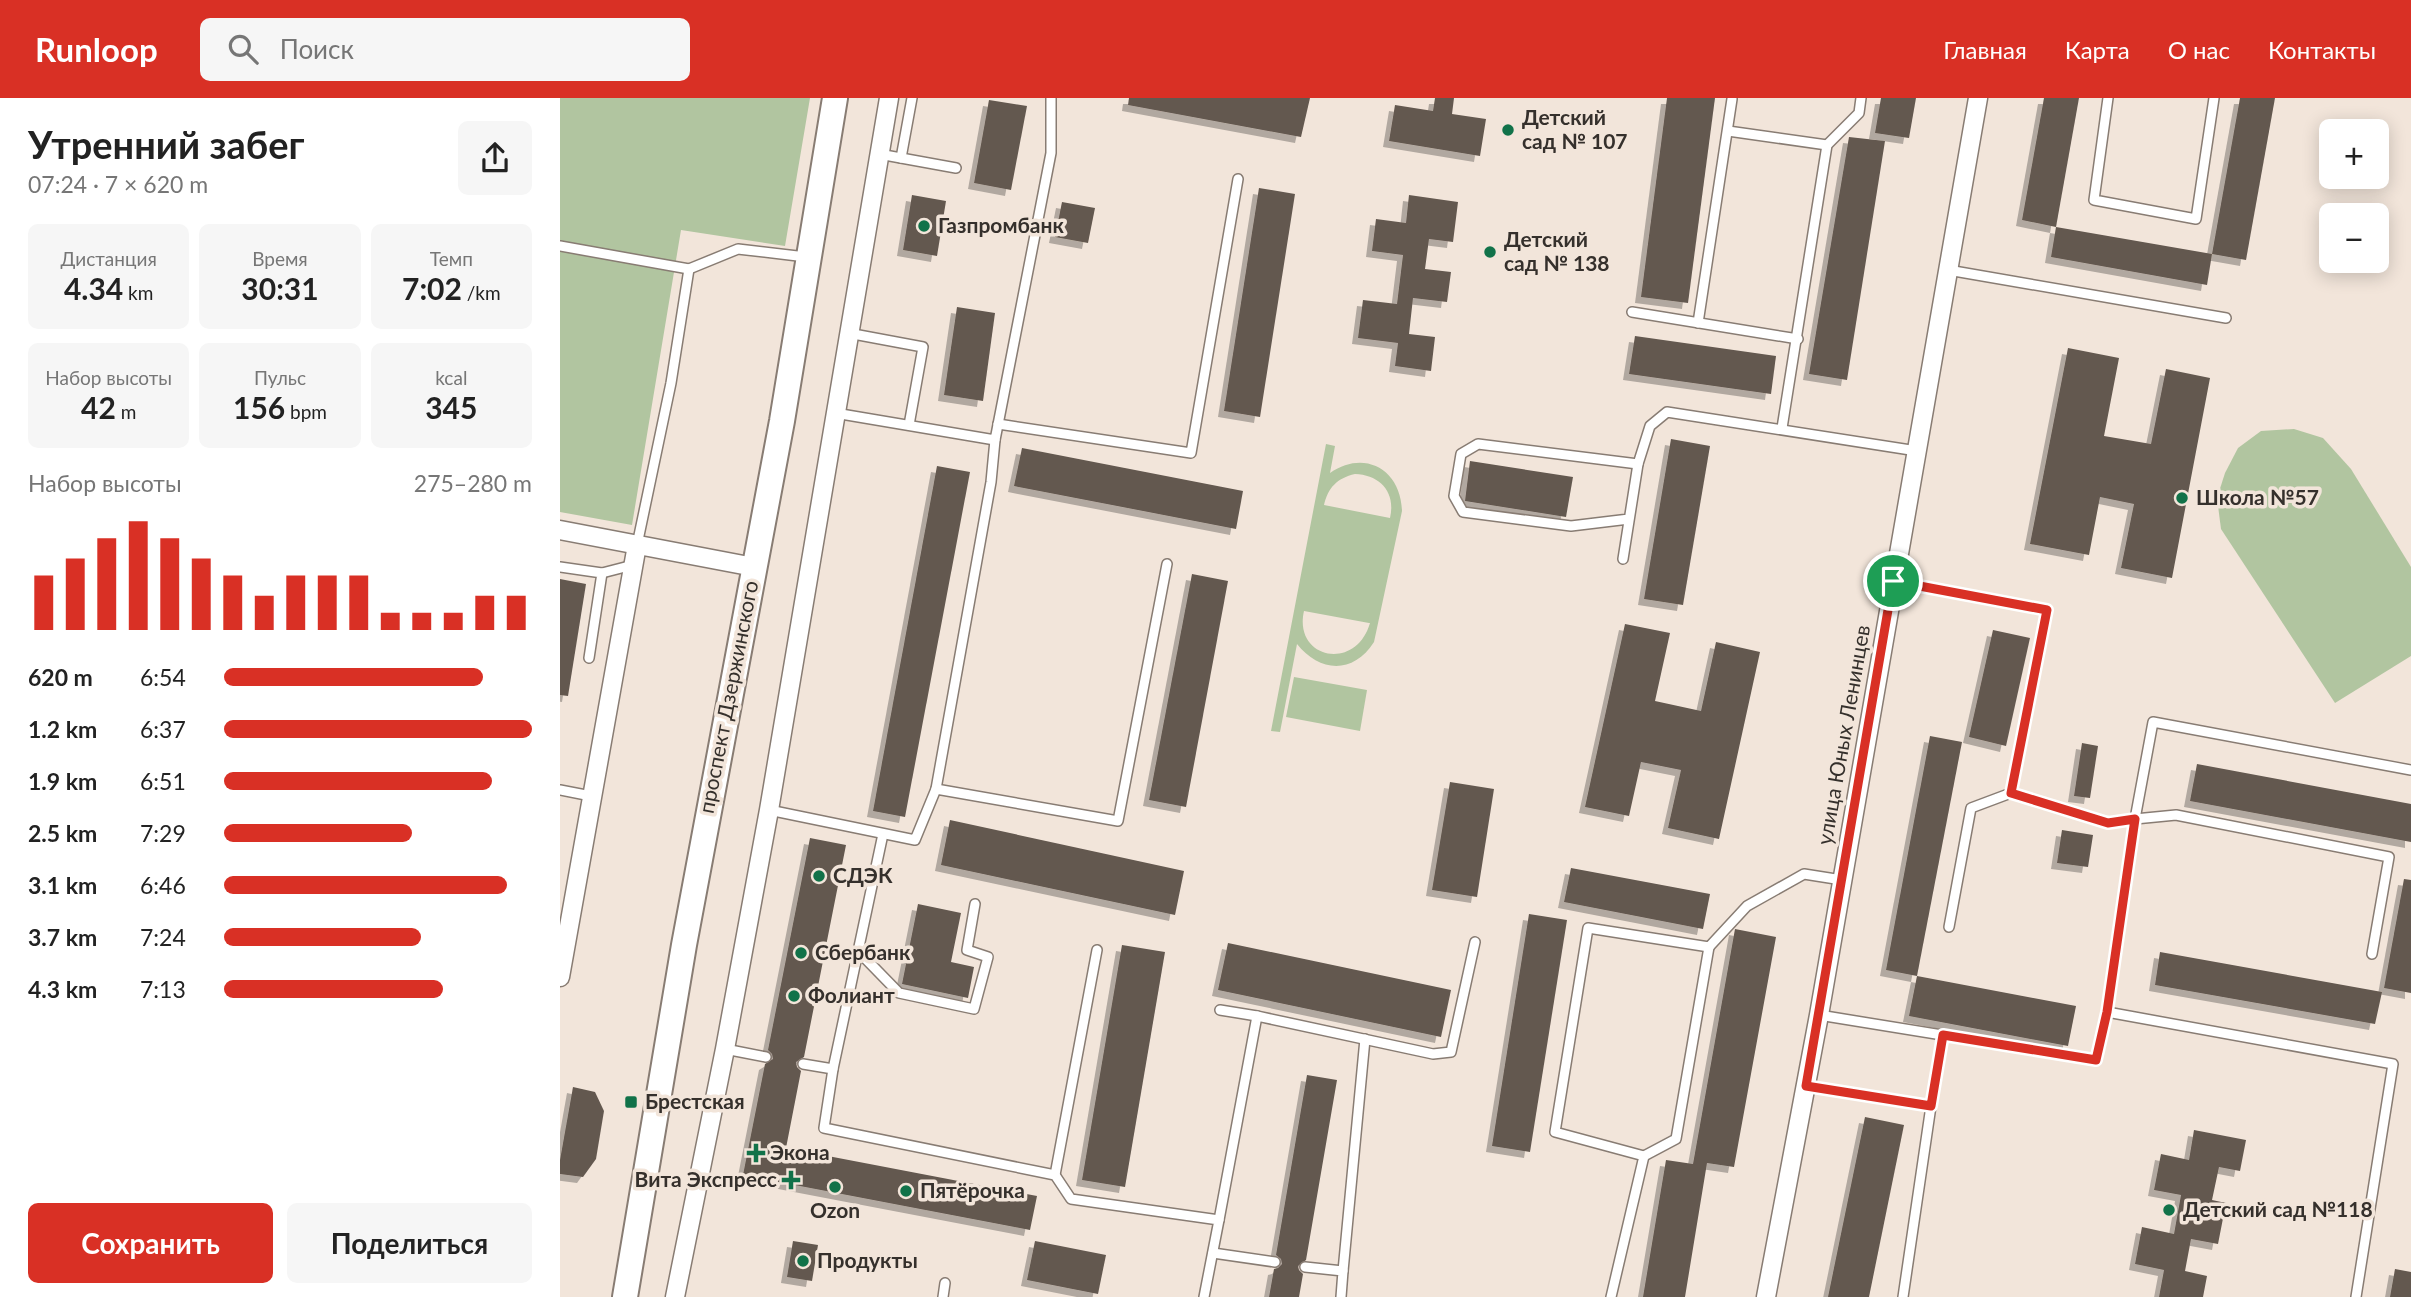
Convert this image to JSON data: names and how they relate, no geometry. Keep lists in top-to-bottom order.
{
  "streets": {
    "main road": ["проспект Дзержинского"],
    "street": ["улица Юных Ленинцев"]
  },
  "places": {
    "other": [
      "Детский сад № 107",
      "Газпромбанк",
      "Детский сад № 138",
      "Школа №57",
      "СДЭК",
      "Сбербанк",
      "Фолиант",
      "Ozon",
      "Пятёрочка",
      "Детский сад №118",
      "Продукты"
    ],
    "transit": ["Брестская"],
    "health": ["Экона", "Вита Экспресс"]
  },
  "page": {
    "header": "Runloop",
    "search": "Поиск",
    "nav": [
      "Главная",
      "Карта",
      "О нас",
      "Контакты"
    ],
    "heading": ["Утренний забег", "07:24 · 7 × 620 m"],
    "map_buttons": ["+", "−"],
    "stats": [
      ["Дистанция", "4.34 km"],
      ["Время", "30:31"],
      ["Темп", "7:02 /km"],
      ["Набор высоты", "42 m"],
      ["Пульс", "156 bpm"],
      ["kcal", "345"]
    ],
    "chart": ["Набор высоты", "275–280 m"],
    "list": [
      {
        "name": "620 m",
        "note": "6:54"
      },
      {
        "name": "1.2 km",
        "note": "6:37"
      },
      {
        "name": "1.9 km",
        "note": "6:51"
      },
      {
        "name": "2.5 km",
        "note": "7:29"
      },
      {
        "name": "3.1 km",
        "note": "6:46"
      },
      {
        "name": "3.7 km",
        "note": "7:24"
      },
      {
        "name": "4.3 km",
        "note": "7:13"
      }
    ],
    "buttons": ["Сохранить", "Поделиться"]
  }
}
